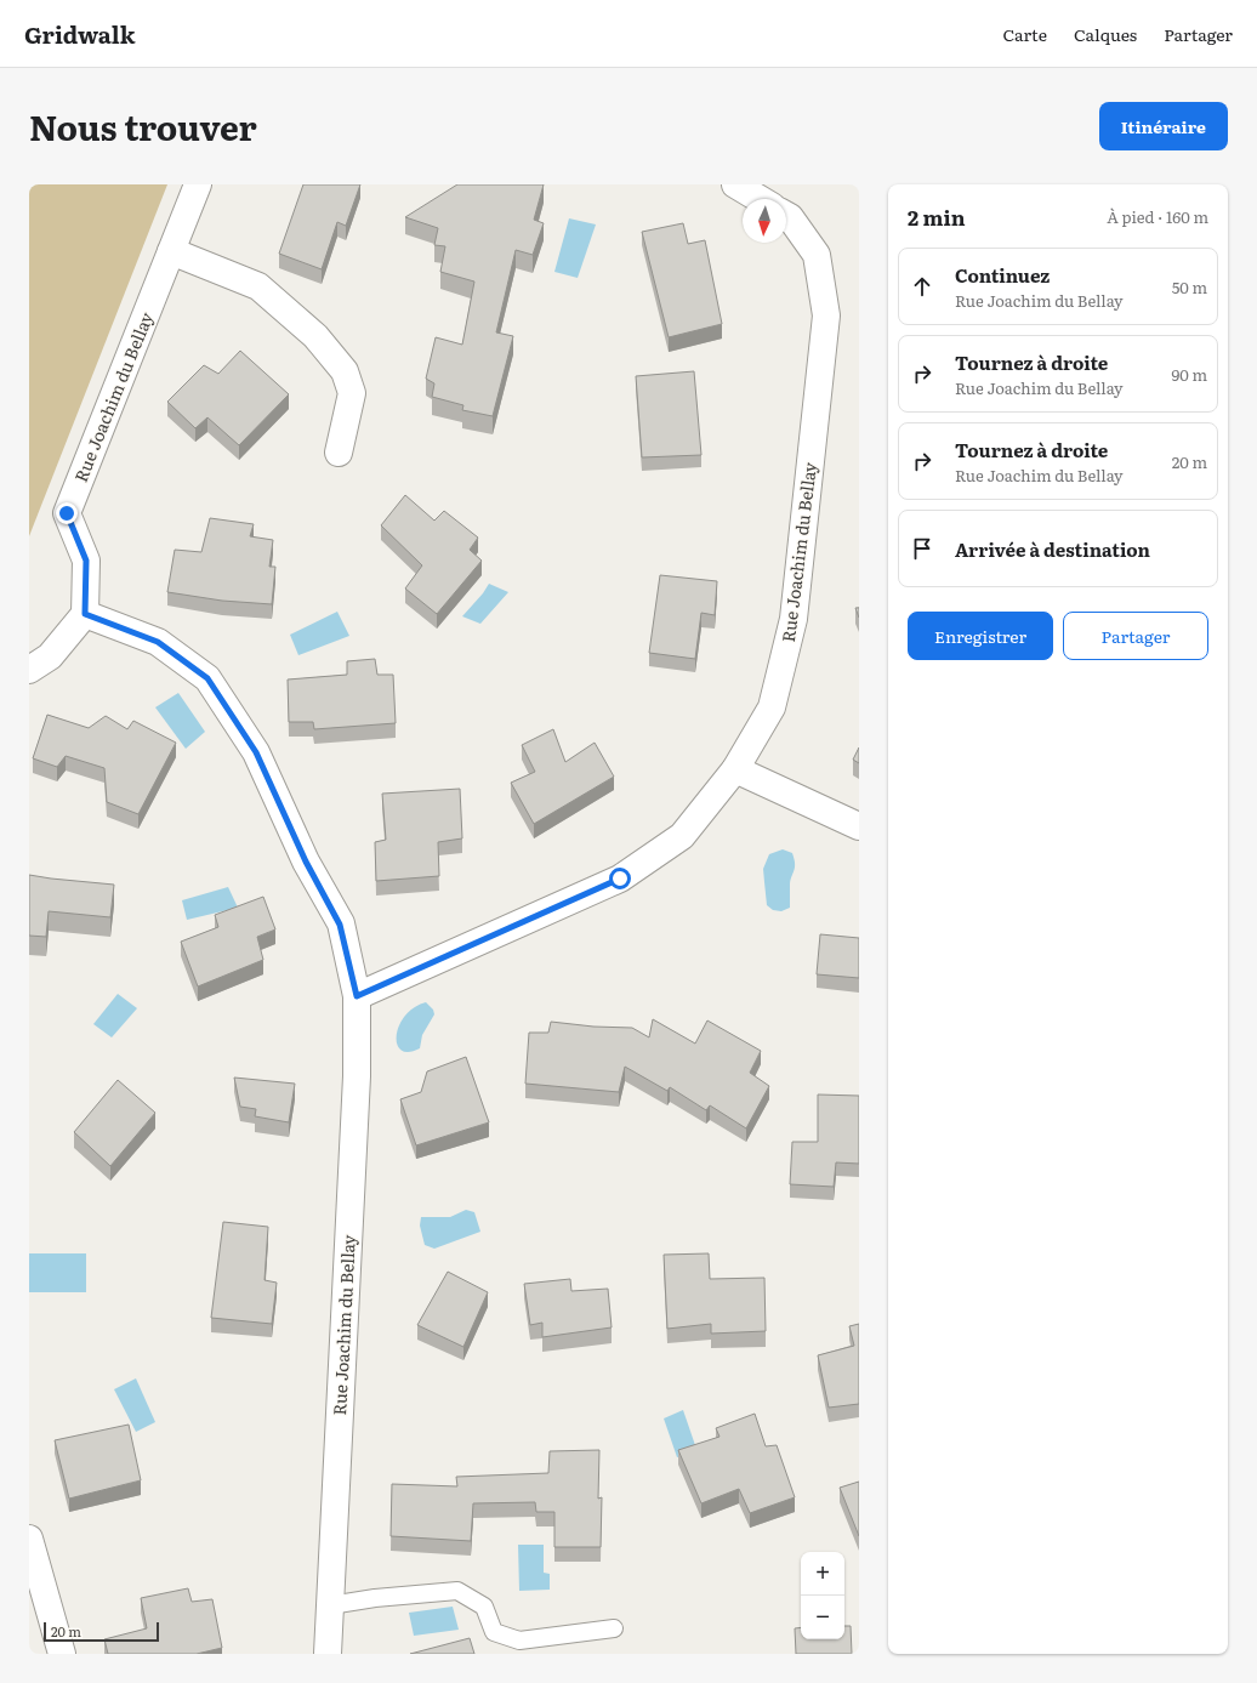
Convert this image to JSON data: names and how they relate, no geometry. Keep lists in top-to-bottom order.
{
  "streets": {
    "street": ["Rue Joachim du Bellay"]
  },
  "scale_bar": "20 m",
  "north": "bottom",
  "page": {
    "header": "Gridwalk",
    "nav": ["Carte", "Calques", "Partager"],
    "title": "Nous trouver",
    "buttons": [
      "Itinéraire",
      ["Enregistrer", "Partager"]
    ],
    "heading": ["2 min", "À pied · 160 m"],
    "list": [
      ["Continuez", "Rue Joachim du Bellay", "50 m"],
      ["Tournez à droite", "Rue Joachim du Bellay", "90 m"],
      ["Tournez à droite", "Rue Joachim du Bellay", "20 m"],
      "Arrivée à destination"
    ],
    "map_buttons": ["+", "−"],
    "scale": "20 m"
  }
}
